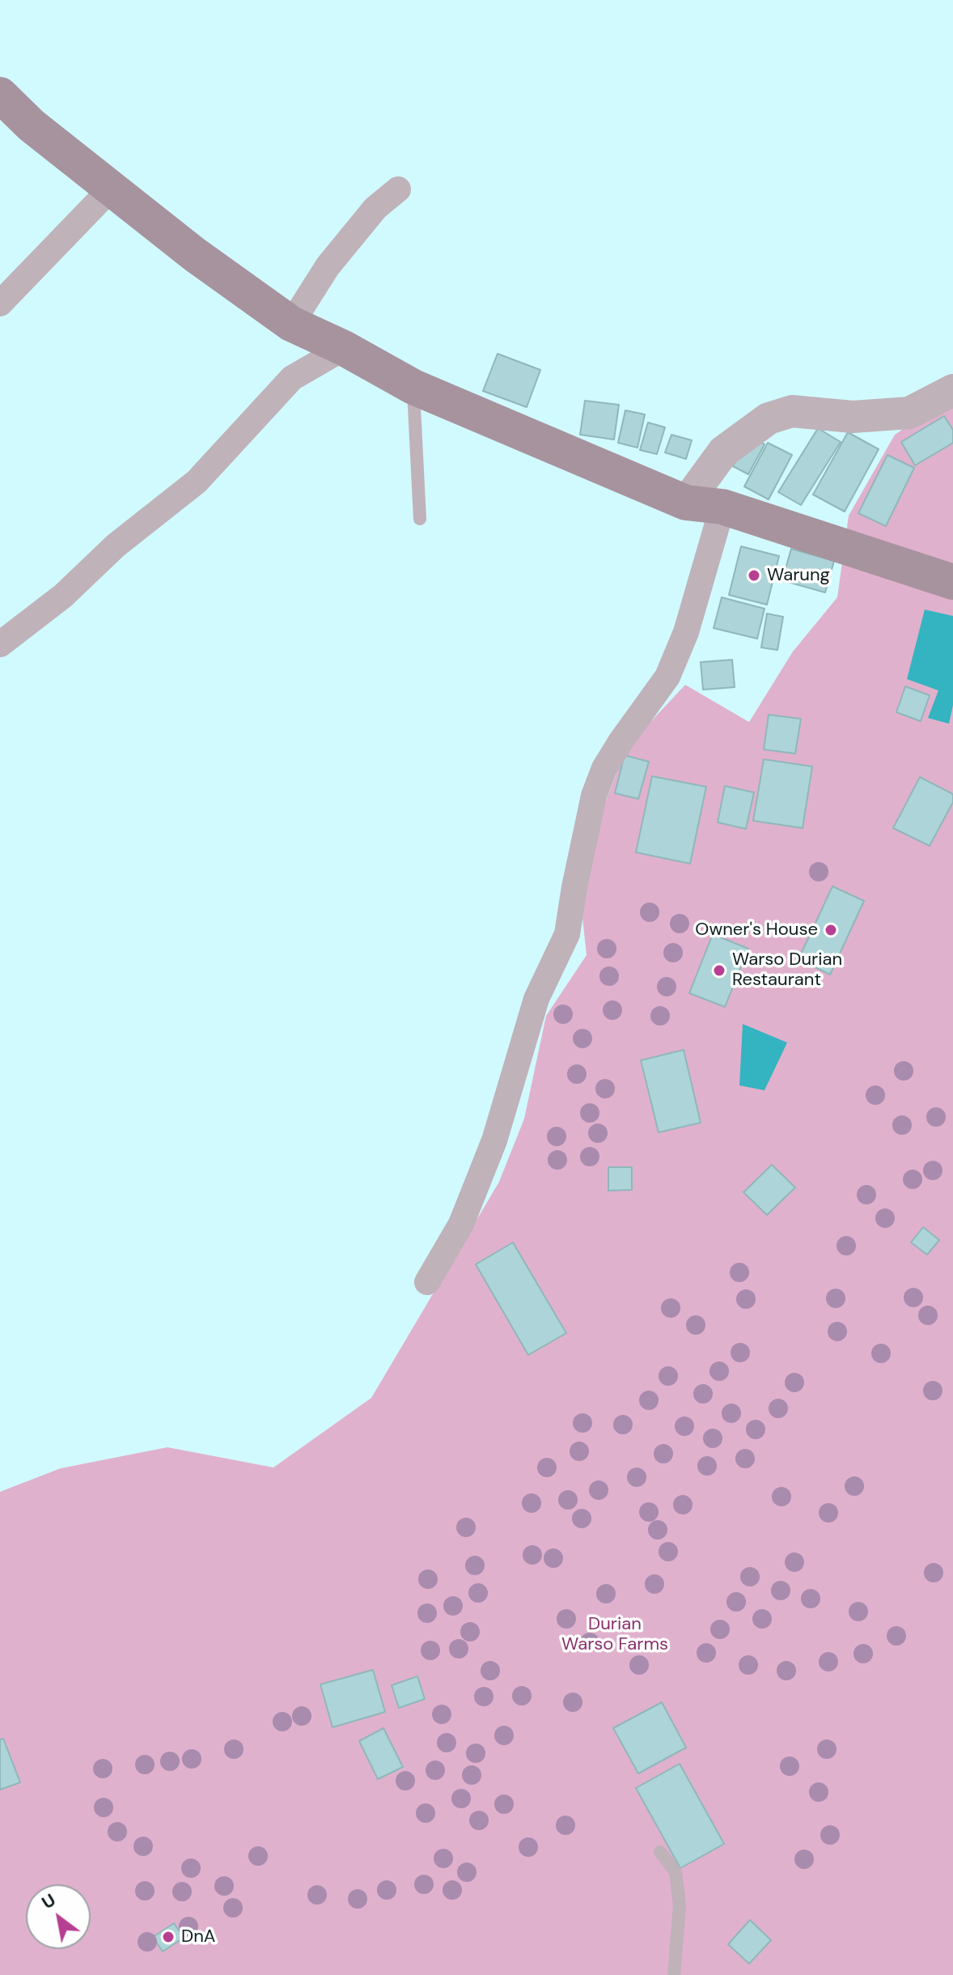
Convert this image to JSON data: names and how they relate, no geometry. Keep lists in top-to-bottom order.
{
  "parks": ["Durian Warso Farms"],
  "places": [
    "Warung",
    "Owner's House",
    "Warso Durian Restaurant",
    "DnA"
  ],
  "north": "top left"
}
